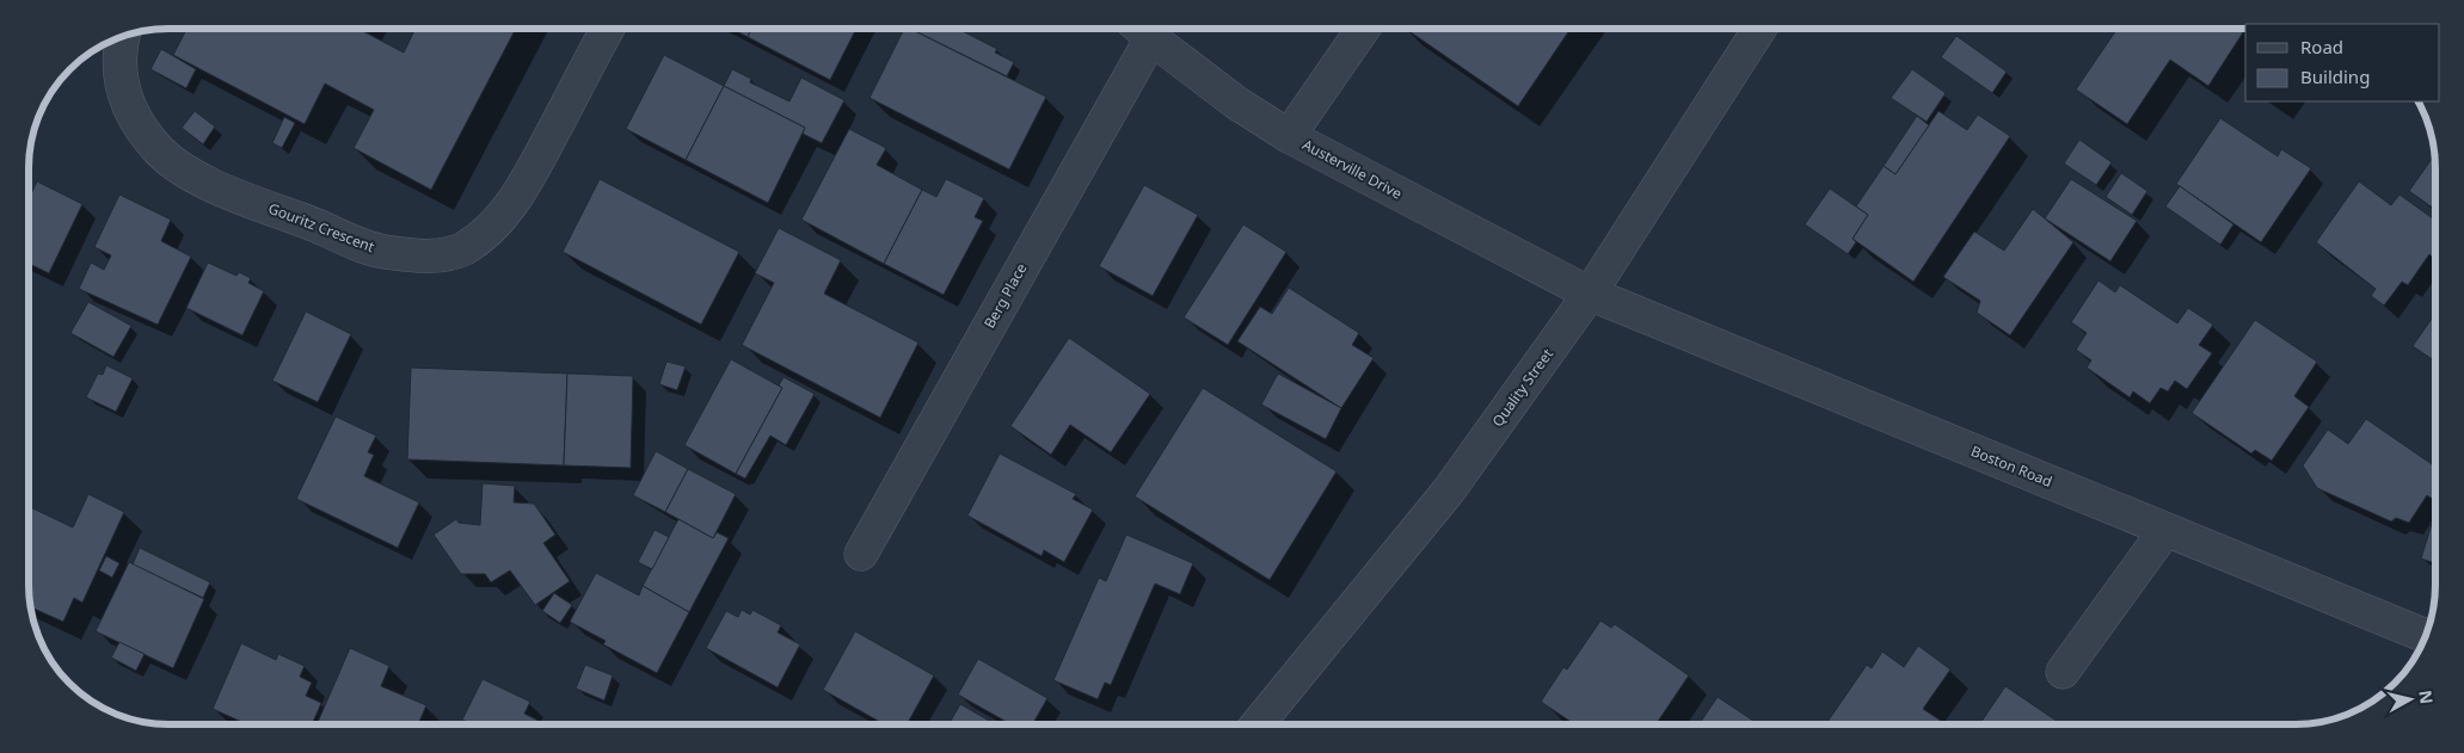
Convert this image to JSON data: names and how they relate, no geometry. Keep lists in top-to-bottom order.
{
  "streets": {
    "street": [
      "Austerville Drive",
      "Gouritz Crescent",
      "Berg Place",
      "Quality Street",
      "Boston Road"
    ]
  },
  "crossings": [
    ["Austerville Drive", "Berg Place"],
    ["Austerville Drive", "Quality Street"],
    ["Austerville Drive", "Boston Road"],
    ["Quality Street", "Boston Road"]
  ],
  "legend": ["Road", "Building"],
  "north": "right"
}
